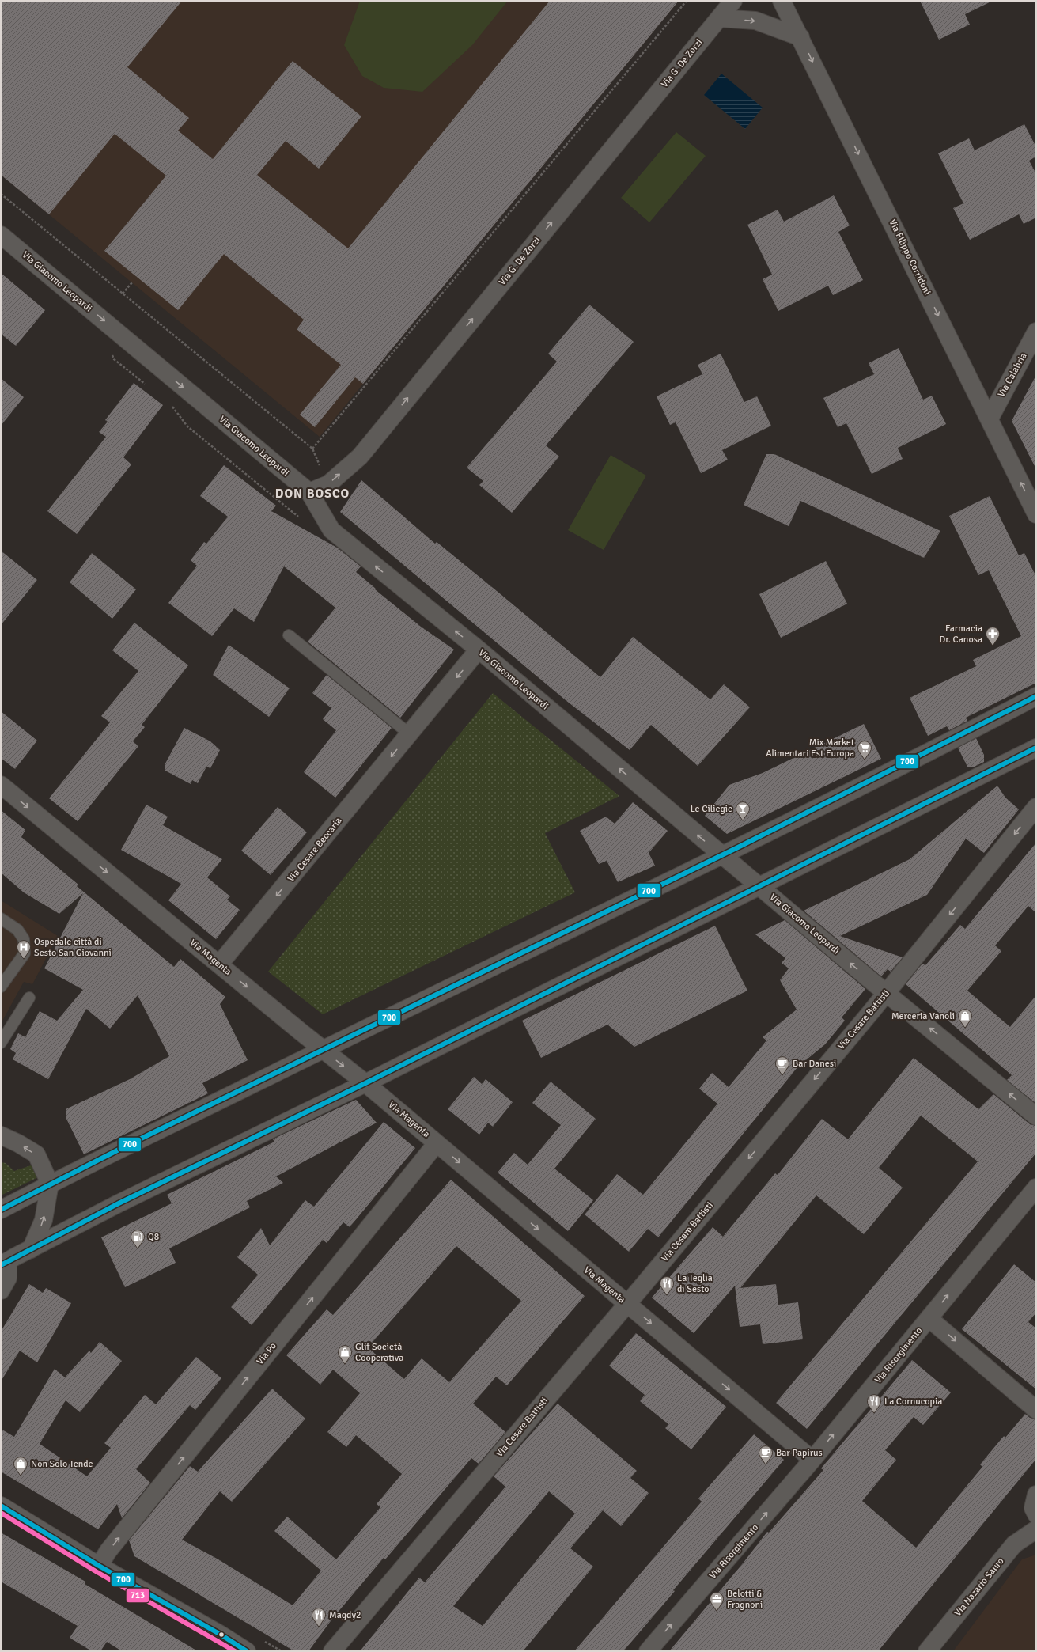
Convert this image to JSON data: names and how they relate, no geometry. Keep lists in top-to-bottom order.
{
  "streets": {
    "street": [
      "Via G. De Zorzi",
      "Via Filippo Corridoni",
      "Via Giacomo Leopardi",
      "Via Calabria",
      "Via Cesare Beccaria",
      "Via Magenta",
      "Via Cesare Battisti",
      "Via Po",
      "Via Risorgimento",
      "Via Nazario Sauro"
    ]
  },
  "crossings": [
    ["Via G. De Zorzi", "Via Giacomo Leopardi"],
    ["Via Filippo Corridoni", "Via Calabria"],
    ["Via Giacomo Leopardi", "Via Cesare Beccaria"],
    ["Via Giacomo Leopardi", "Via Cesare Battisti"],
    ["Via Cesare Beccaria", "Via Magenta"],
    ["Via Magenta", "Via Cesare Battisti"],
    ["Via Magenta", "Via Po"],
    ["Via Magenta", "Via Risorgimento"]
  ],
  "one_way": [
    "Via G. De Zorzi",
    "Via Cesare Beccaria",
    "Via Magenta",
    "Via Risorgimento"
  ],
  "districts": ["DON BOSCO"],
  "places": {
    "pharmacy": ["Farmacia Dr. Canosa"],
    "supermarket": ["Mix Market Alimentari Est Europa"],
    "bar": ["Le Ciliegie"],
    "hospital": ["Ospedale città di Sesto San Giovanni"],
    "shop": ["Merceria Vanoli", "Glif Società Cooperativa", "Non Solo Tende"],
    "cafe": ["Bar Danesi", "Bar Papirus"],
    "fuel station": ["Q8"],
    "restaurant": ["La Teglia di Sesto", "La Cornucopia", "Magdy2"],
    "office": ["Belotti & Fragnoni"]
  },
  "lines": ["transit line 700", "transit line 713"]
}
